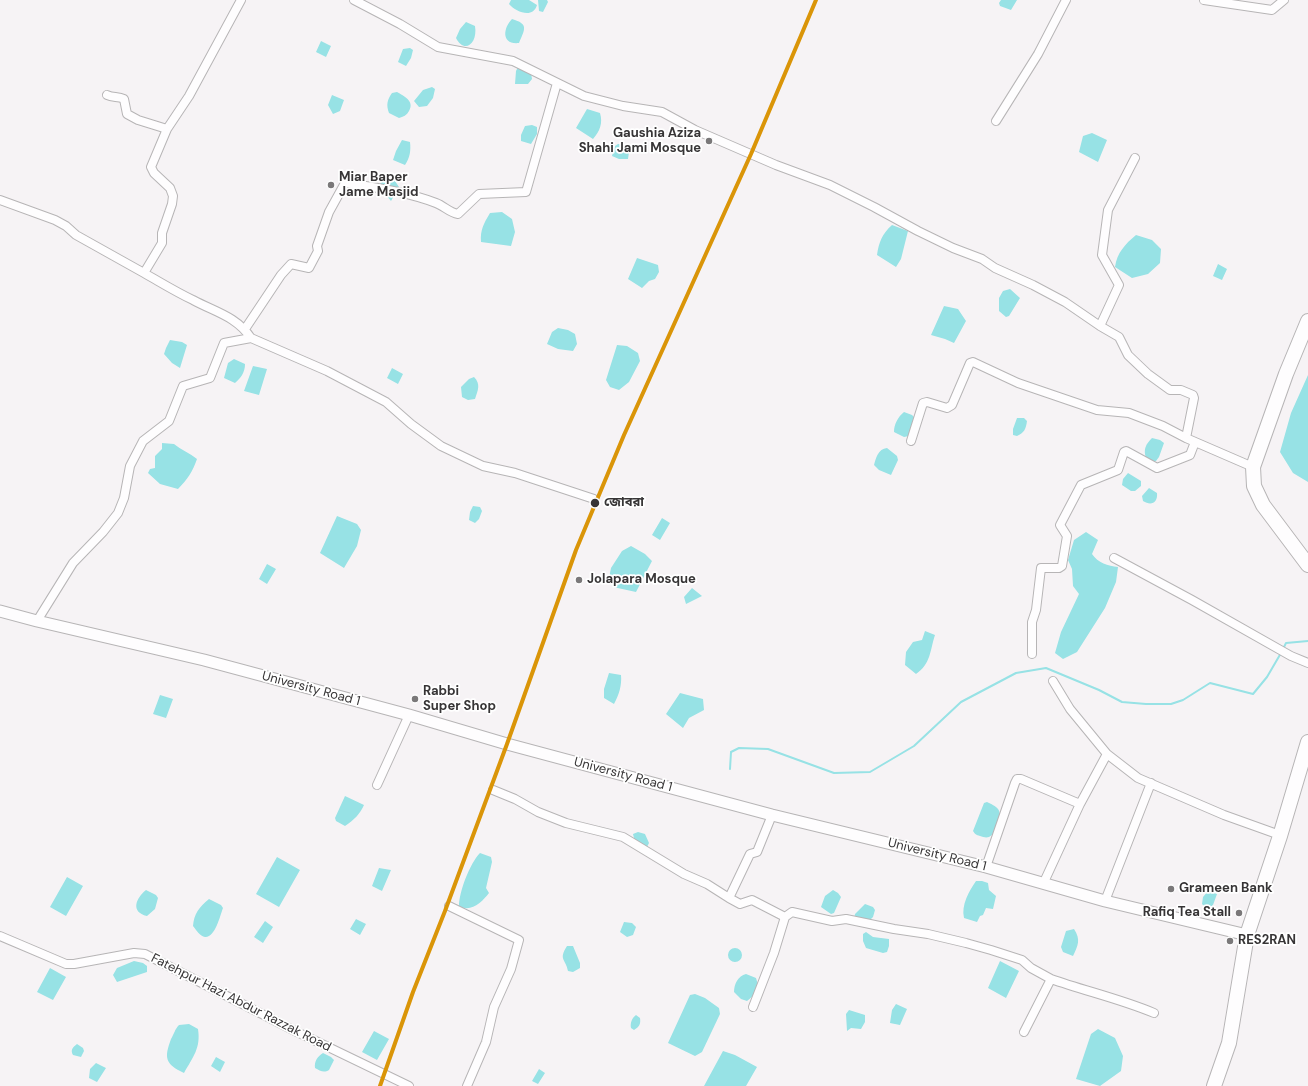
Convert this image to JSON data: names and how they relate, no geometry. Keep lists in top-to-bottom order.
{
  "streets": {
    "main road": ["University Road 1"],
    "street": ["Fatehpur Hazi Abdur Razzak Road"]
  },
  "places": [
    "Gaushia Aziza Shahi Jami Mosque",
    "Miar Baper Jame Masjid",
    "জোবরা",
    "Jolapara Mosque",
    "Rabbi Super Shop",
    "Grameen Bank",
    "Rafiq Tea Stall",
    "RES2RAN"
  ]
}
